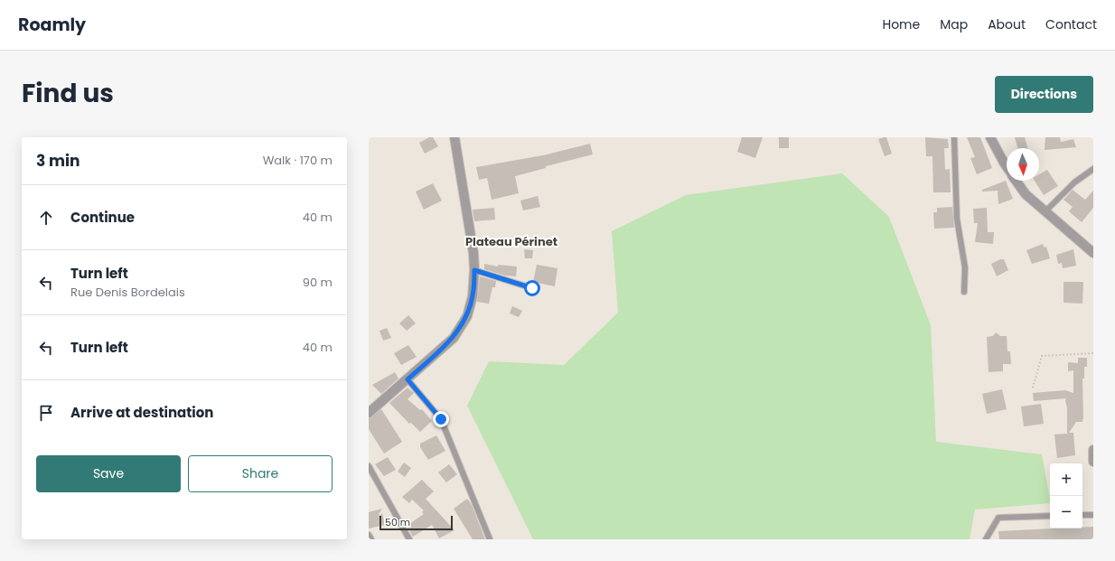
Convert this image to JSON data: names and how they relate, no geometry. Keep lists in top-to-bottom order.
{
  "districts": ["Plateau Périnet"],
  "scale_bar": "50 m",
  "north": "bottom",
  "page": {
    "header": "Roamly",
    "nav": [
      "Home",
      "Map",
      "About",
      "Contact"
    ],
    "title": "Find us",
    "buttons": [
      "Directions",
      ["Save", "Share"]
    ],
    "heading": ["3 min", "Walk · 170 m"],
    "list": [
      ["Continue", "40 m"],
      ["Turn left", "Rue Denis Bordelais", "90 m"],
      ["Turn left", "40 m"],
      "Arrive at destination"
    ],
    "map_buttons": ["+", "−"],
    "scale": "50 m"
  }
}
